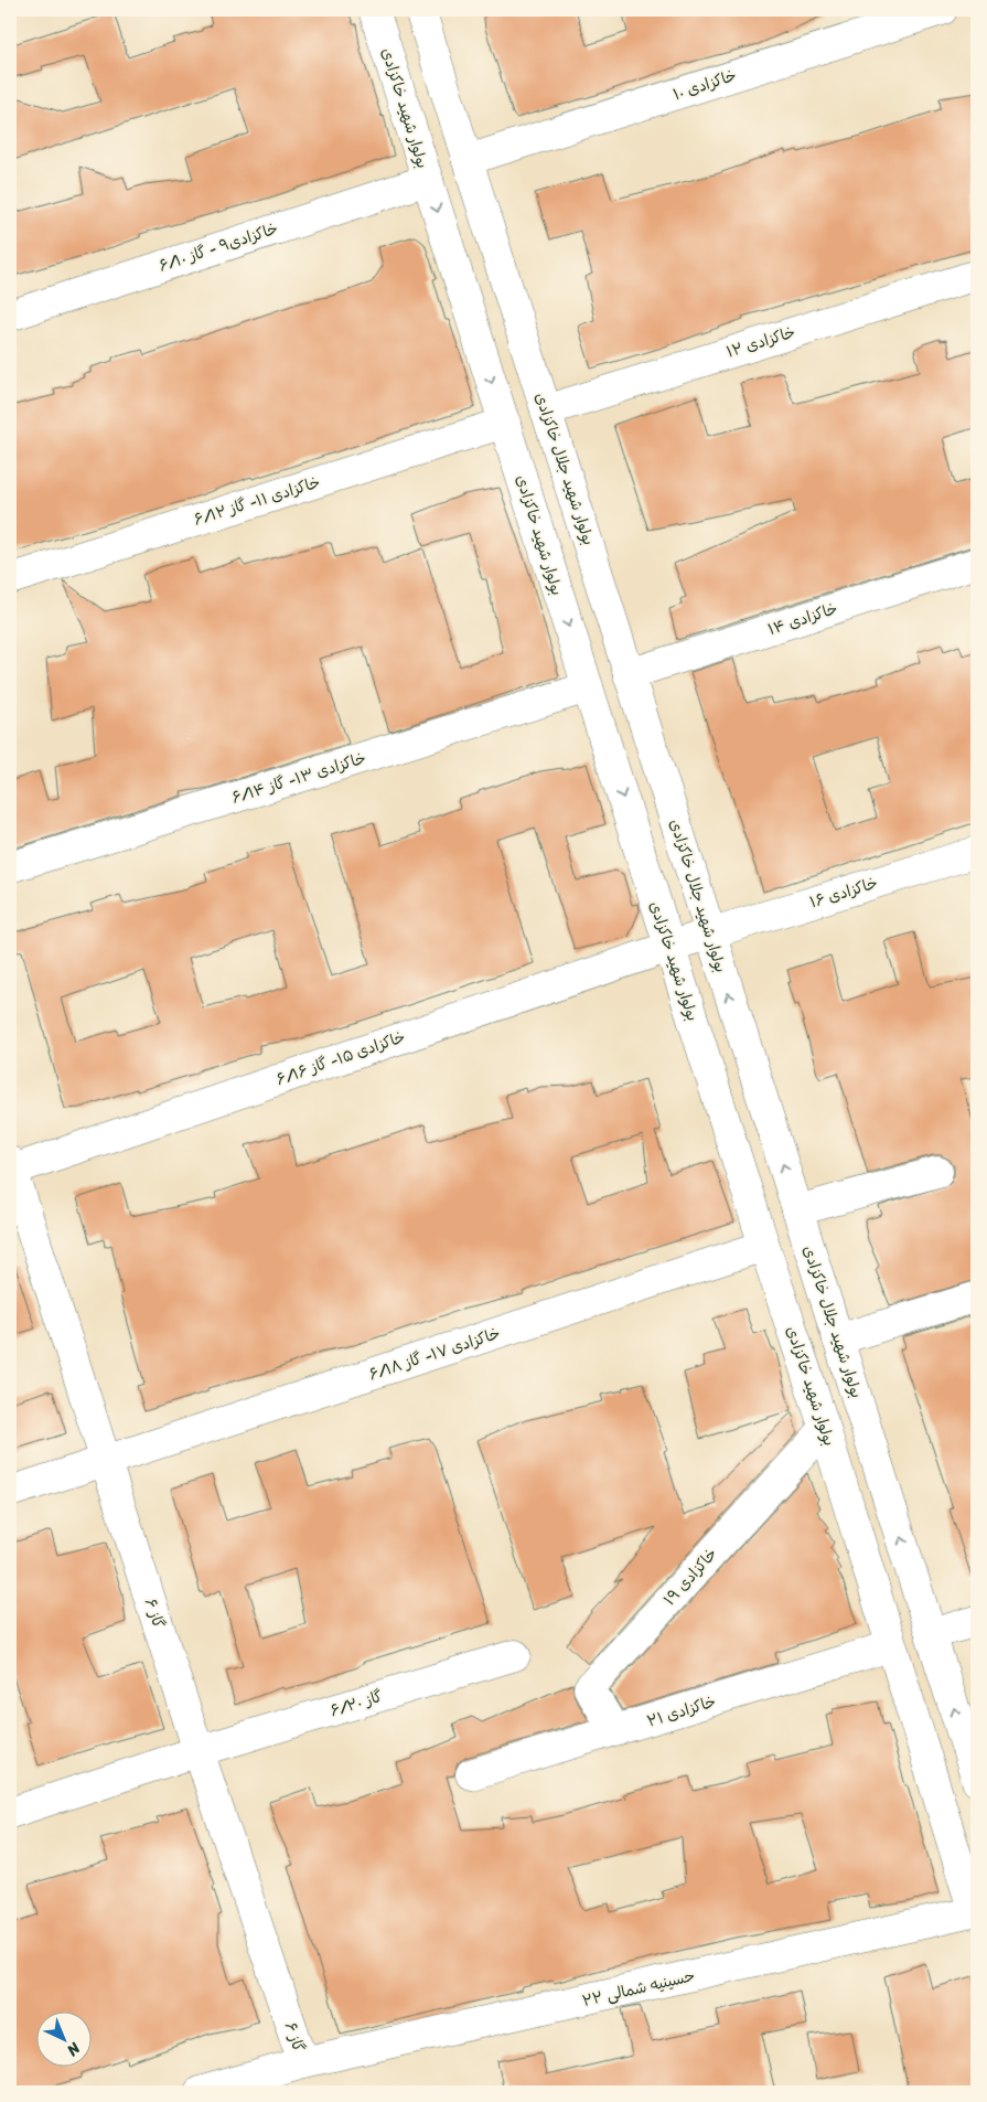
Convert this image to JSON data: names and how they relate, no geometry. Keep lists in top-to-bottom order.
{
  "streets": {
    "street": [
      "خاکزادی ۱۰",
      "بولوار شهید خاکزادی",
      "خاکزادی۹ - گاز ۶/۱۰",
      "خاکزادی ۱۲",
      "بولوار شهید جلال خاکزادی",
      "خاکزادی ۱۱- گاز ۶/۱۲",
      "خاکزادی ۱۴",
      "خاکزادی ۱۳- گاز ۶/۱۴",
      "خاکزادی ۱۶",
      "خاکزادی ۱۵- گاز ۶/۱۶",
      "خاکزادی ۱۷- گاز ۶/۱۸",
      "خاکزادی ۱۹",
      "گاز ۶",
      "گاز ۶/۲۰",
      "خاکزادی ۲۱",
      "حسینیه شمالی ۲۲"
    ]
  },
  "crossings": [
    ["خاکزادی ۱۰", "بولوار شهید جلال خاکزادی"],
    ["بولوار شهید خاکزادی", "خاکزادی۹ - گاز ۶/۱۰"],
    ["بولوار شهید خاکزادی", "خاکزادی ۱۱- گاز ۶/۱۲"],
    ["بولوار شهید خاکزادی", "خاکزادی ۱۳- گاز ۶/۱۴"],
    ["بولوار شهید خاکزادی", "خاکزادی ۱۶"],
    ["بولوار شهید خاکزادی", "خاکزادی ۱۵- گاز ۶/۱۶"],
    ["بولوار شهید خاکزادی", "خاکزادی ۱۷- گاز ۶/۱۸"],
    ["بولوار شهید خاکزادی", "خاکزادی ۱۹"],
    ["بولوار شهید خاکزادی", "خاکزادی ۲۱"],
    ["بولوار شهید خاکزادی", "حسینیه شمالی ۲۲"],
    ["خاکزادی ۱۲", "بولوار شهید جلال خاکزادی"],
    ["بولوار شهید جلال خاکزادی", "خاکزادی ۱۴"],
    ["بولوار شهید جلال خاکزادی", "خاکزادی ۱۶"],
    ["خاکزادی ۱۶", "خاکزادی ۱۵- گاز ۶/۱۶"],
    ["خاکزادی ۱۵- گاز ۶/۱۶", "گاز ۶"],
    ["خاکزادی ۱۷- گاز ۶/۱۸", "گاز ۶"],
    ["خاکزادی ۱۹", "خاکزادی ۲۱"],
    ["گاز ۶", "گاز ۶/۲۰"],
    ["گاز ۶", "حسینیه شمالی ۲۲"]
  ],
  "one_way": ["بولوار شهید خاکزادی", "بولوار شهید جلال خاکزادی"],
  "north": "bottom right"
}
